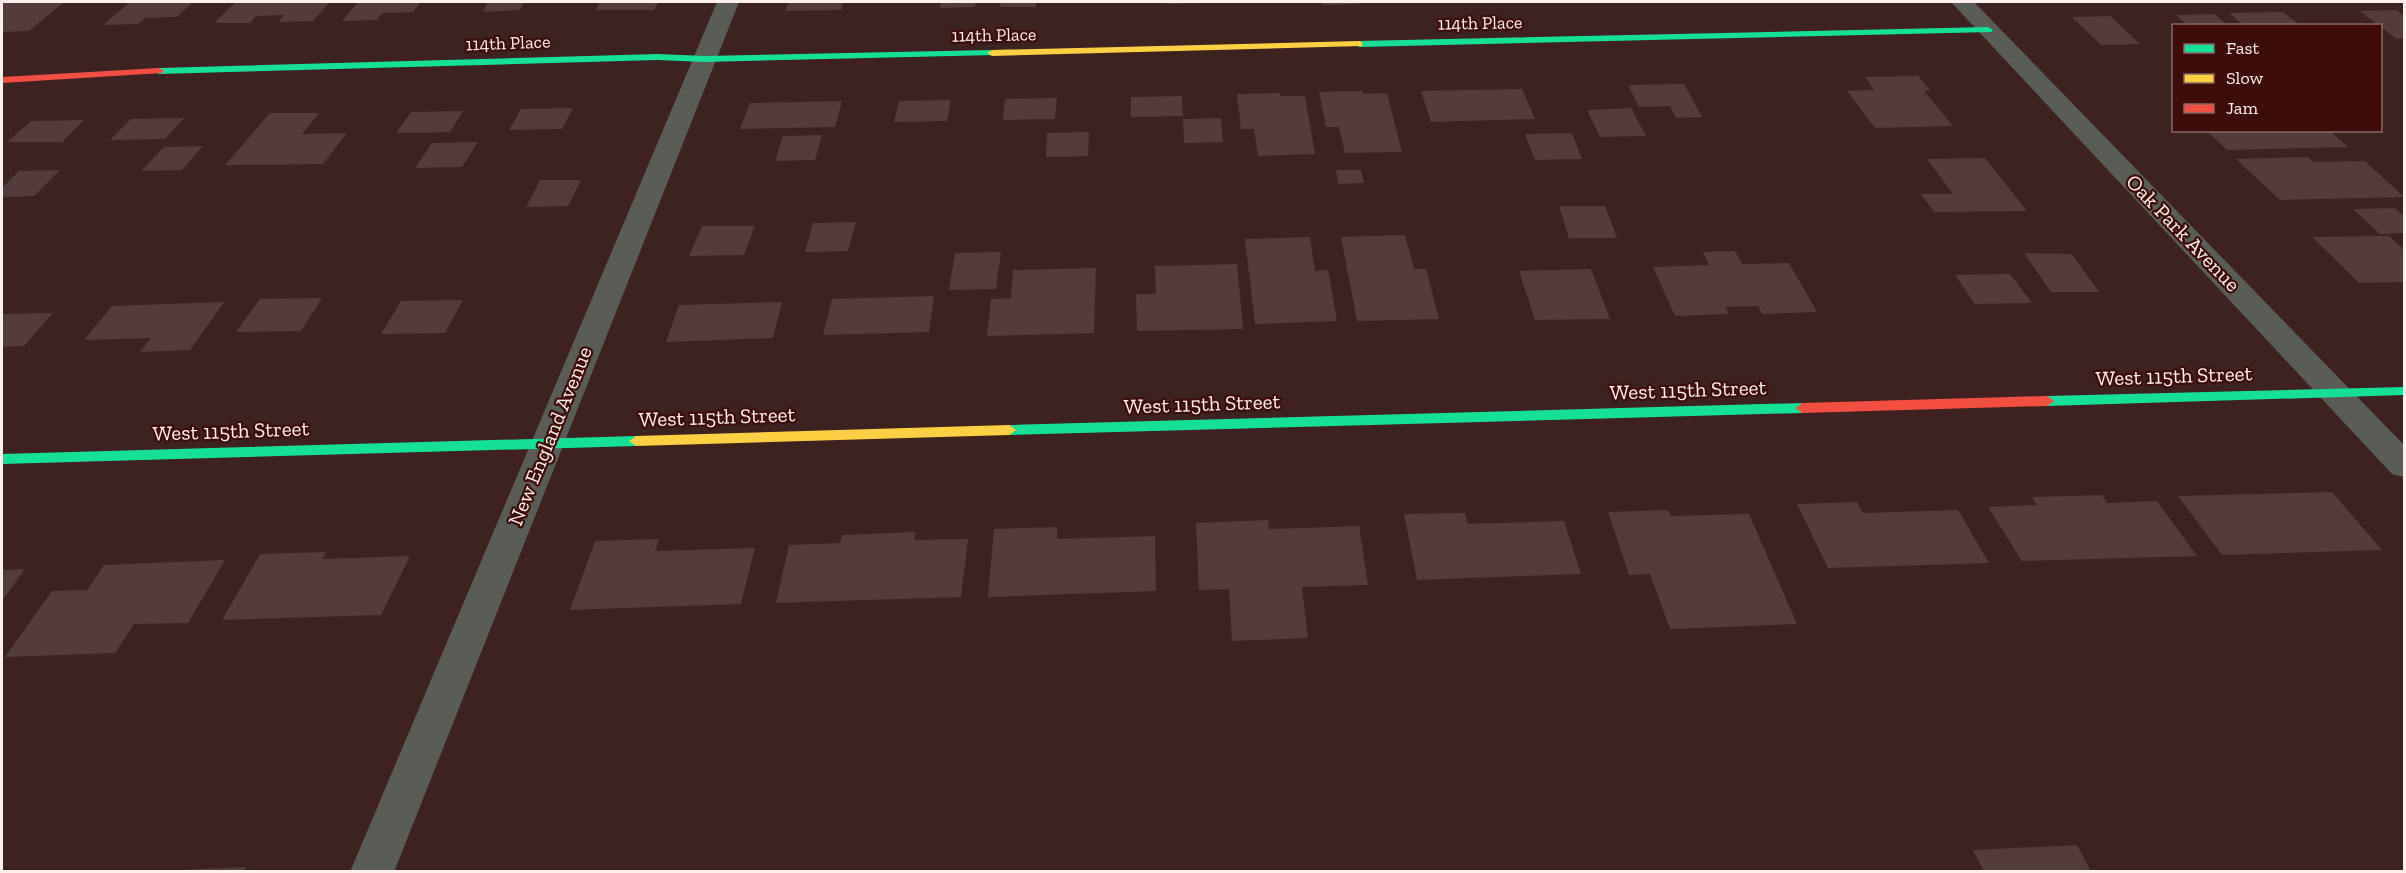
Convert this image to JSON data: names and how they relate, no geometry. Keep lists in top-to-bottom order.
{
  "streets": {
    "street": [
      "114th Place",
      "Oak Park Avenue",
      "West 115th Street",
      "New England Avenue"
    ]
  },
  "crossings": [
    ["114th Place", "Oak Park Avenue"],
    ["114th Place", "New England Avenue"],
    ["Oak Park Avenue", "West 115th Street"],
    ["West 115th Street", "New England Avenue"]
  ],
  "legend": ["Fast", "Slow", "Jam"]
}
